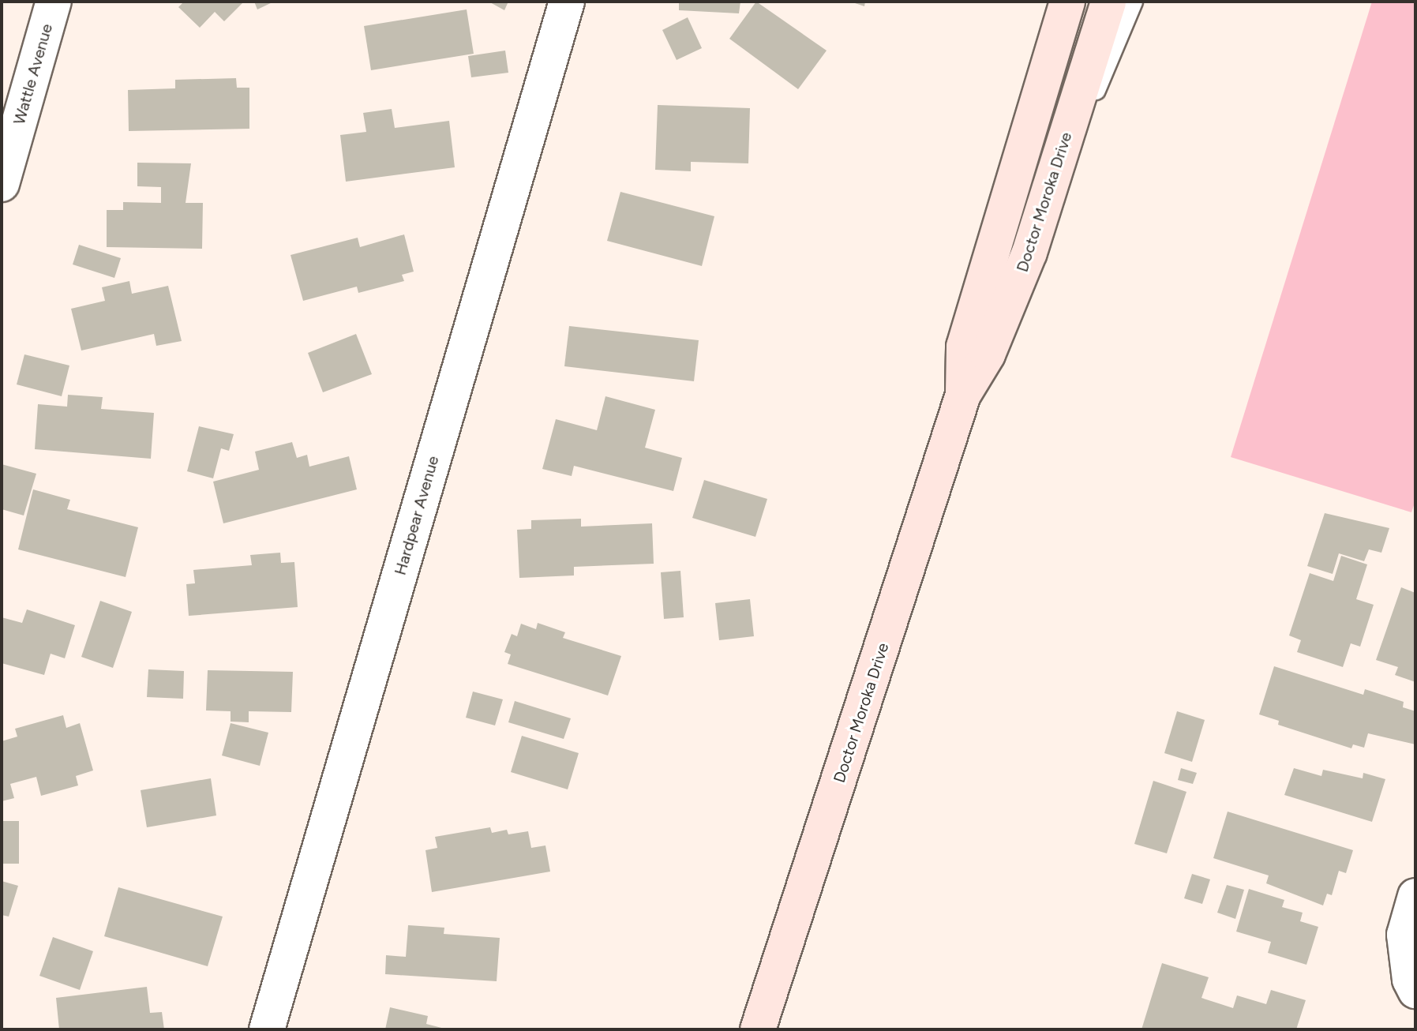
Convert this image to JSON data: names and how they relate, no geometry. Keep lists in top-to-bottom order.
{
  "streets": {
    "main road": ["Doctor Moroka Drive"],
    "street": ["Wattle Avenue", "Hardpear Avenue"]
  }
}
